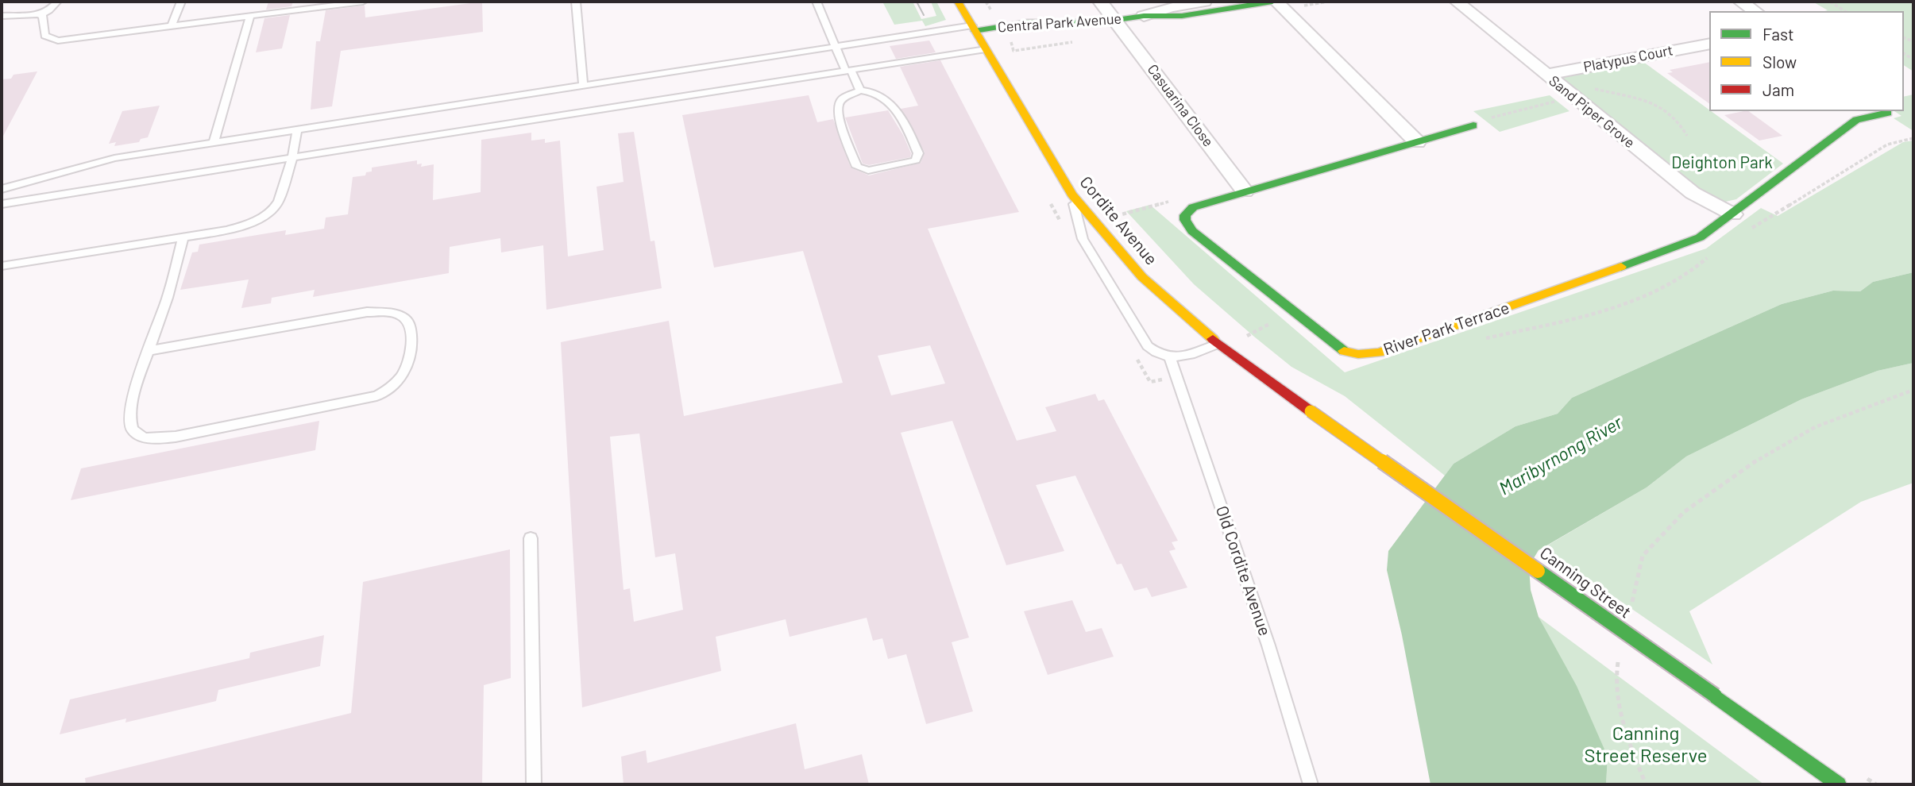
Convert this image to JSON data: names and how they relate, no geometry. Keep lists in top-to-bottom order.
{
  "streets": {
    "street": [
      "Central Park Avenue",
      "Platypus Court",
      "Casuarina Close",
      "Sand Piper Grove",
      "Cordite Avenue",
      "River Park Terrace",
      "Canning Street"
    ],
    "lane": ["Old Cordite Avenue"]
  },
  "crossings": [
    ["Central Park Avenue", "Casuarina Close"],
    ["Central Park Avenue", "Cordite Avenue"],
    ["Platypus Court", "Sand Piper Grove"],
    ["Casuarina Close", "River Park Terrace"],
    ["Sand Piper Grove", "River Park Terrace"],
    ["Cordite Avenue", "Canning Street"]
  ],
  "water": ["Maribyrnong River"],
  "parks": ["Deighton Park", "Canning Street Reserve"],
  "legend": ["Fast", "Slow", "Jam"]
}
